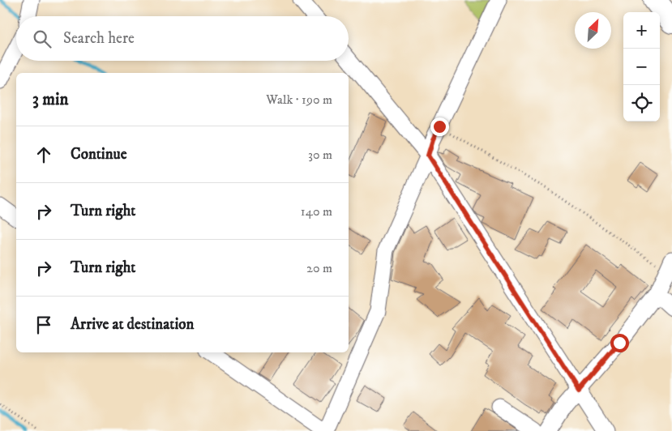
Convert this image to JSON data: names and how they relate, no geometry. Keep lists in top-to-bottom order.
{
  "north": "top right",
  "page": {
    "map_buttons": ["+", "−"],
    "search": "Search here",
    "heading": ["3 min", "Walk · 190 m"],
    "list": [
      ["Continue", "30 m"],
      ["Turn right", "140 m"],
      ["Turn right", "20 m"],
      "Arrive at destination"
    ]
  }
}
